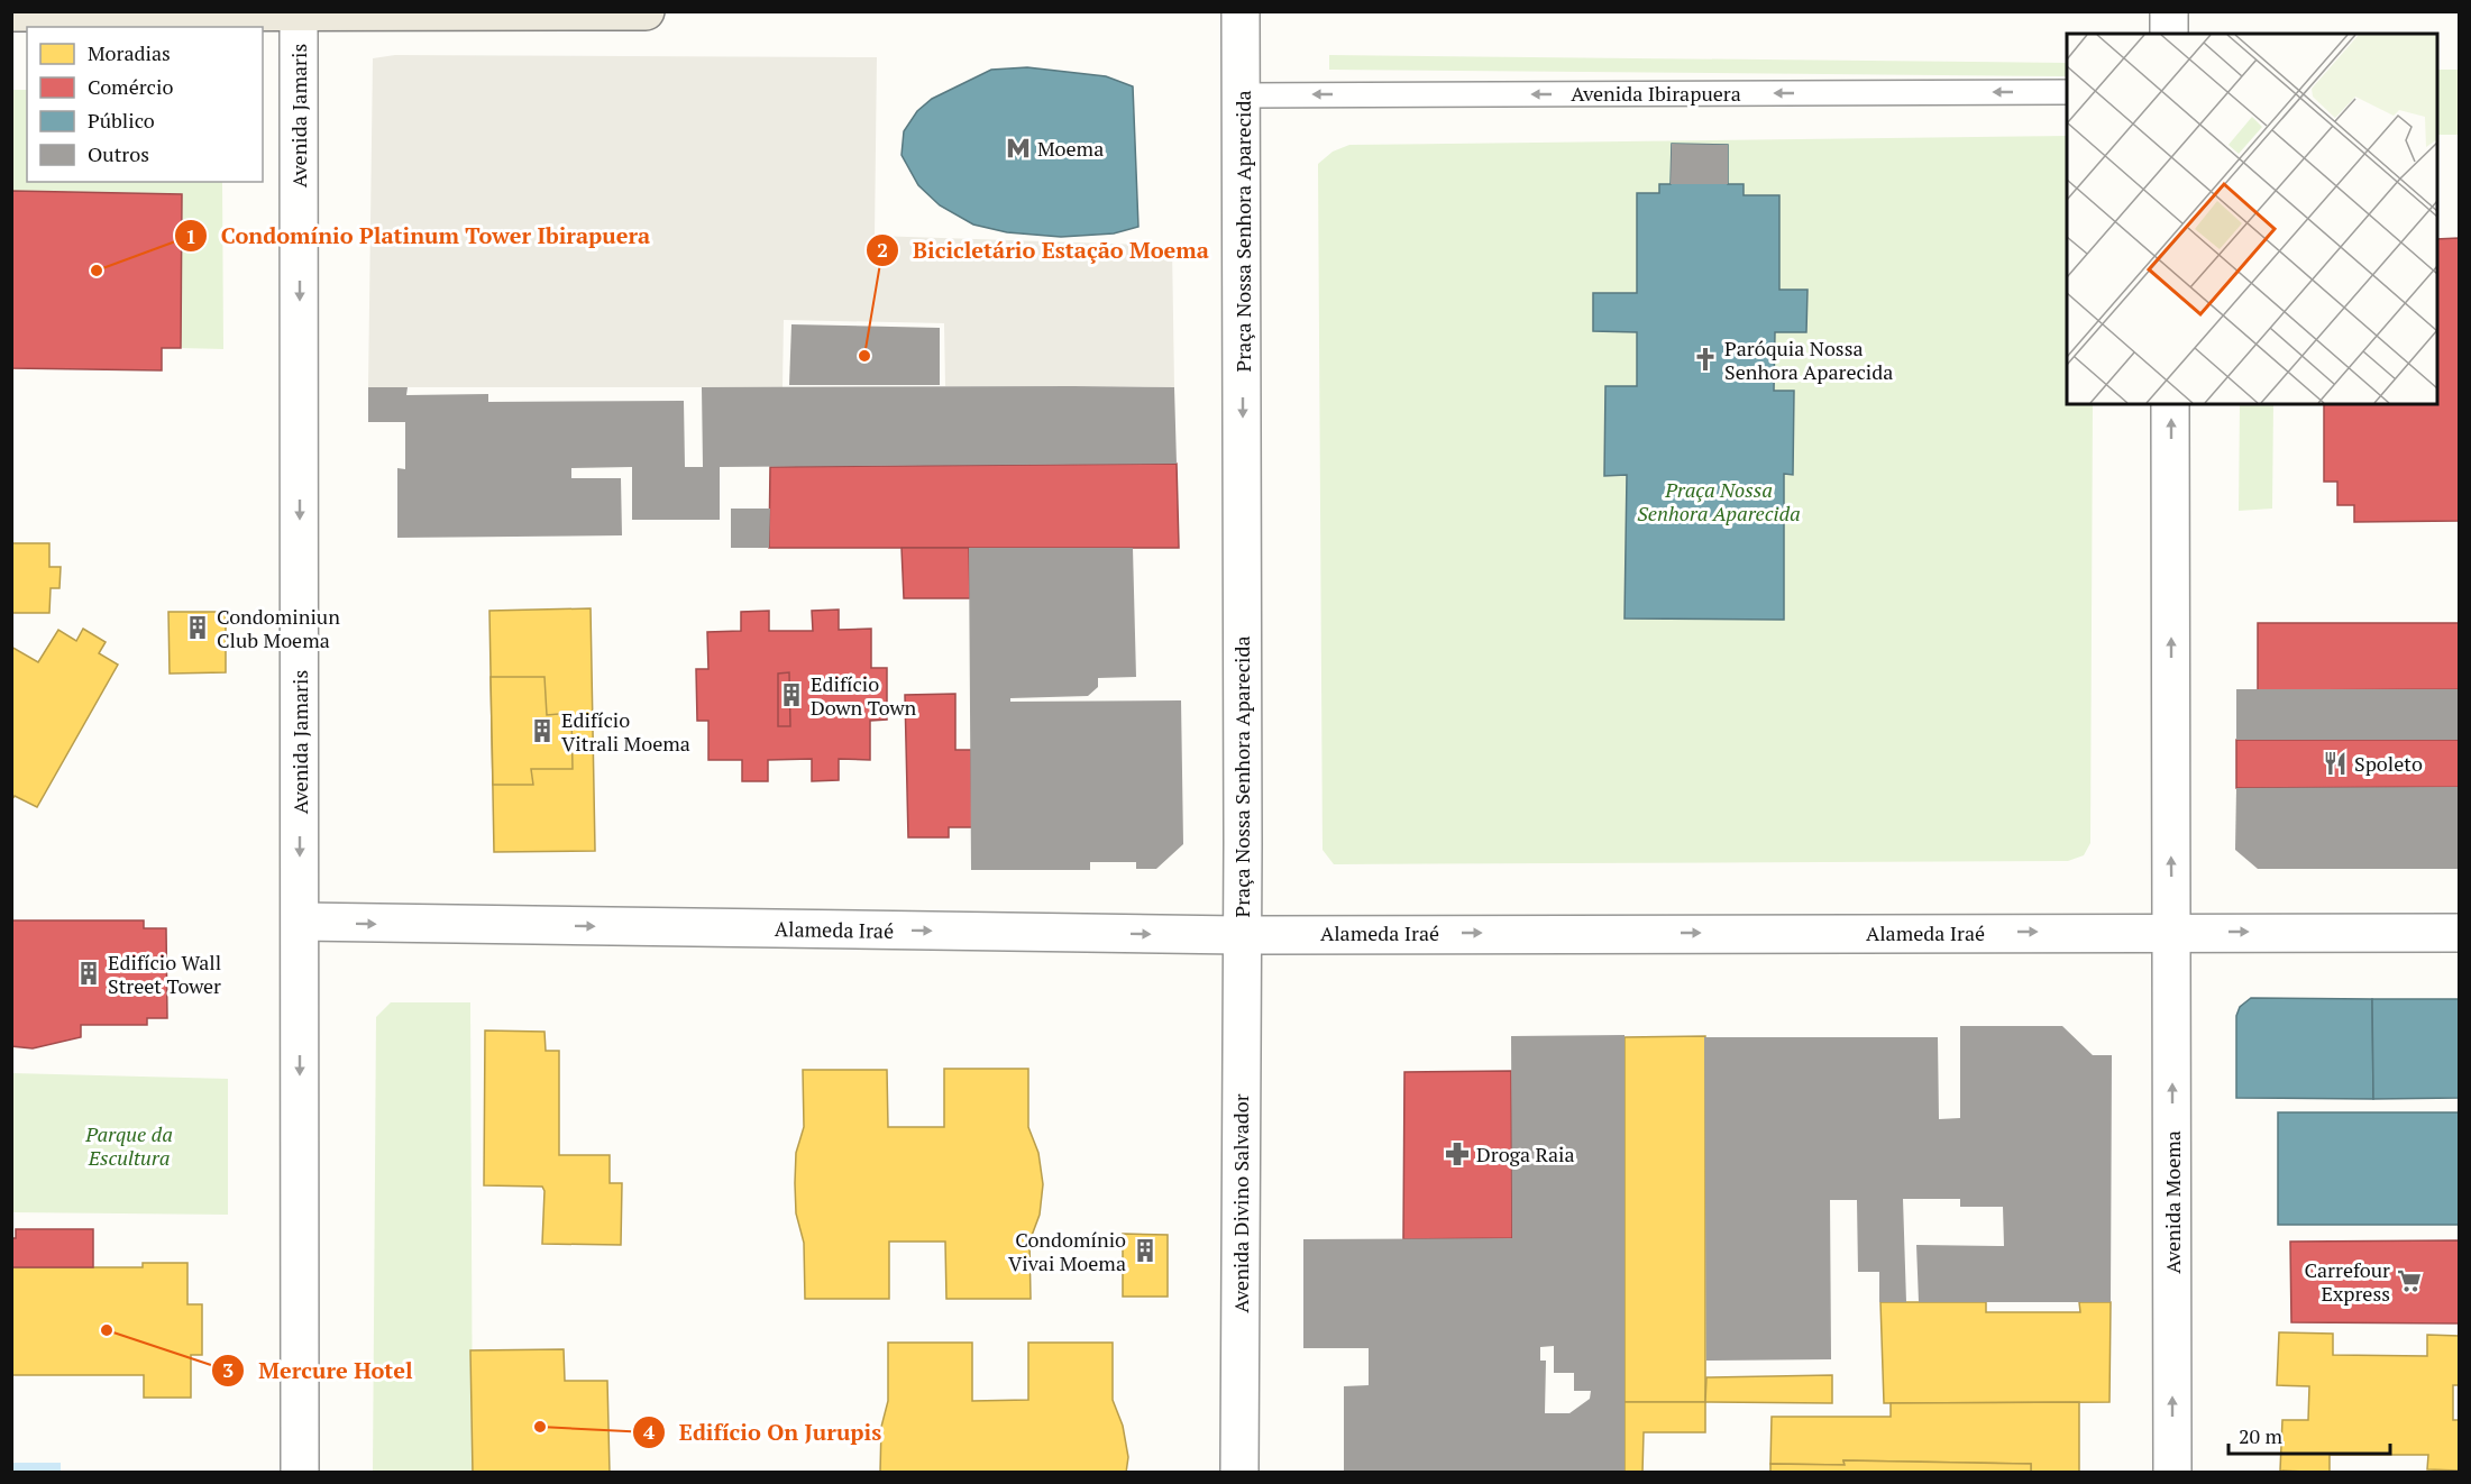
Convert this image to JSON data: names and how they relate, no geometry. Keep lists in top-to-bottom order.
{
  "streets": {
    "street": [
      "Avenida Jamaris",
      "Praça Nossa Senhora Aparecida",
      "Alameda Iraé",
      "Avenida Moema",
      "Avenida Divino Salvador"
    ],
    "lane": ["Avenida Ibirapuera"]
  },
  "crossings": [
    ["Avenida Ibirapuera", "Praça Nossa Senhora Aparecida"],
    ["Avenida Jamaris", "Alameda Iraé"],
    ["Praça Nossa Senhora Aparecida", "Alameda Iraé"],
    ["Praça Nossa Senhora Aparecida", "Avenida Divino Salvador"],
    ["Alameda Iraé", "Avenida Moema"],
    ["Alameda Iraé", "Avenida Divino Salvador"]
  ],
  "one_way": [
    "Avenida Ibirapuera",
    "Avenida Jamaris",
    "Praça Nossa Senhora Aparecida",
    "Alameda Iraé",
    "Avenida Moema"
  ],
  "parks": ["Praça Nossa Senhora Aparecida", "Parque da Escultura"],
  "places": {
    "metro station": ["Moema"],
    "other": [
      "Condomínio Platinum Tower Ibirapuera",
      "Bicicletário Estação Moema",
      "Mercure Hotel",
      "Edifício On Jurupis"
    ],
    "church": ["Paróquia Nossa Senhora Aparecida"],
    "building": [
      "Condominiun Club Moema",
      "Edifício Down Town",
      "Edifício Vitrali Moema",
      "Edifício Wall Street Tower",
      "Condomínio Vivai Moema"
    ],
    "restaurant": ["Spoleto"],
    "pharmacy": ["Droga Raia"],
    "supermarket": ["Carrefour Express"]
  },
  "legend": [
    "Moradias",
    "Comércio",
    "Público",
    "Outros"
  ],
  "scale_bar": "20 m"
}
